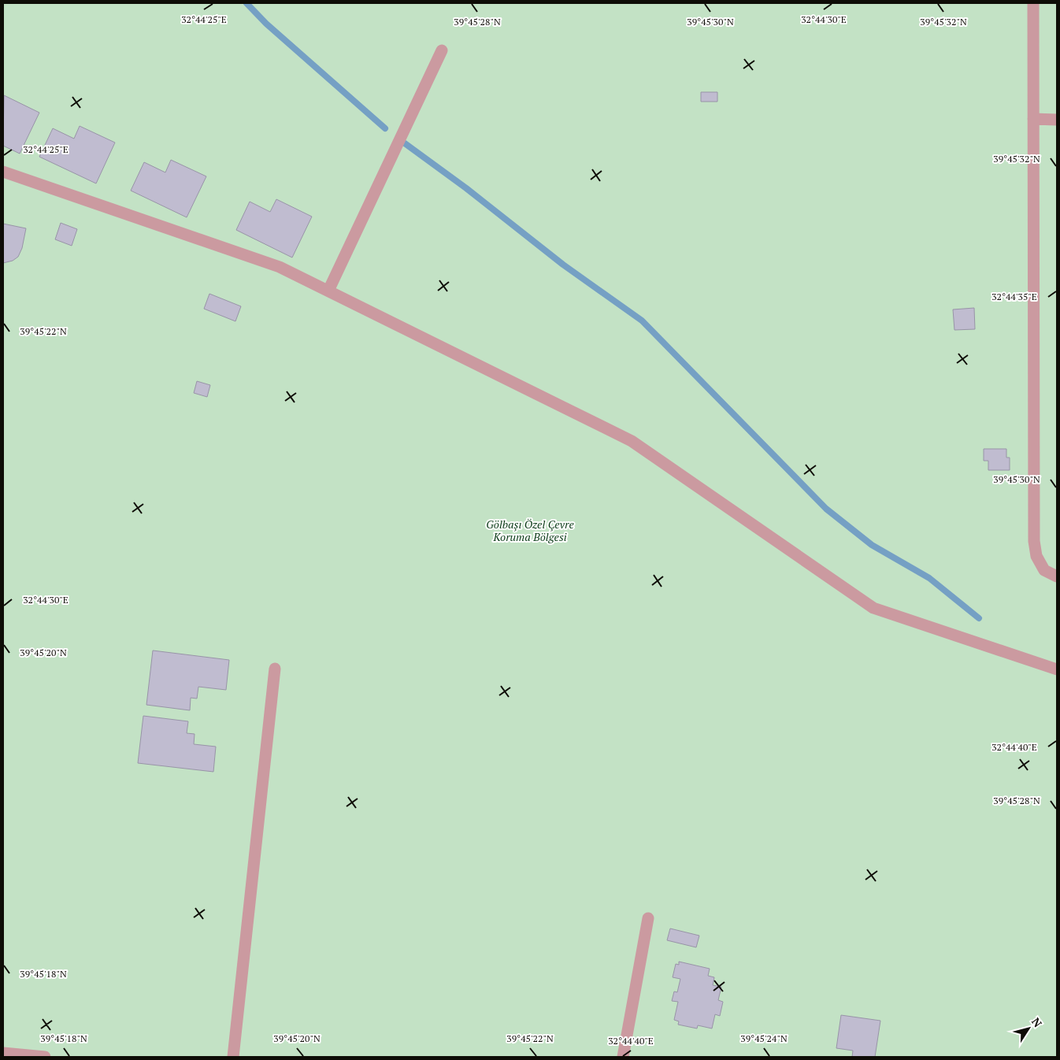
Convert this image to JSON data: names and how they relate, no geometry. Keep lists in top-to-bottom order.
{
  "parks": ["Gölbaşı Özel Çevre Koruma Bölgesi"],
  "north": "top right",
  "coordinates": [
    "32°44'25\"E",
    "32°44'30\"E",
    "39°45'28\"N",
    "39°45'30\"N",
    "39°45'32\"N",
    "32°44'35\"E",
    "39°45'22\"N",
    "39°45'20\"N",
    "32°44'40\"E",
    "39°45'18\"N",
    "39°45'24\"N"
  ]
}
